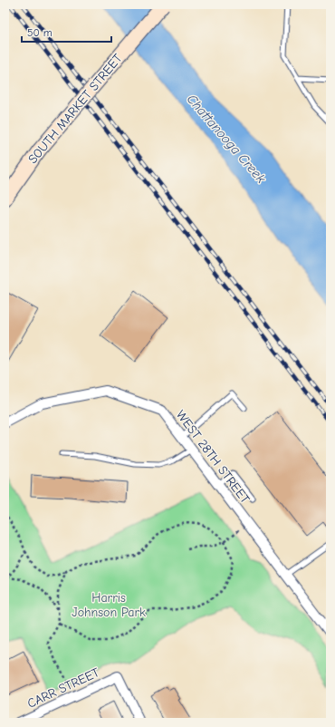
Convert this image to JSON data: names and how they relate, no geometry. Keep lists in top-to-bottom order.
{
  "streets": {
    "main road": ["SOUTH MARKET STREET"],
    "street": ["WEST 28TH STREET", "CARR STREET"]
  },
  "water": ["Chattanooga Creek"],
  "parks": ["Harris Johnson Park"],
  "scale_bar": "50 m"
}
